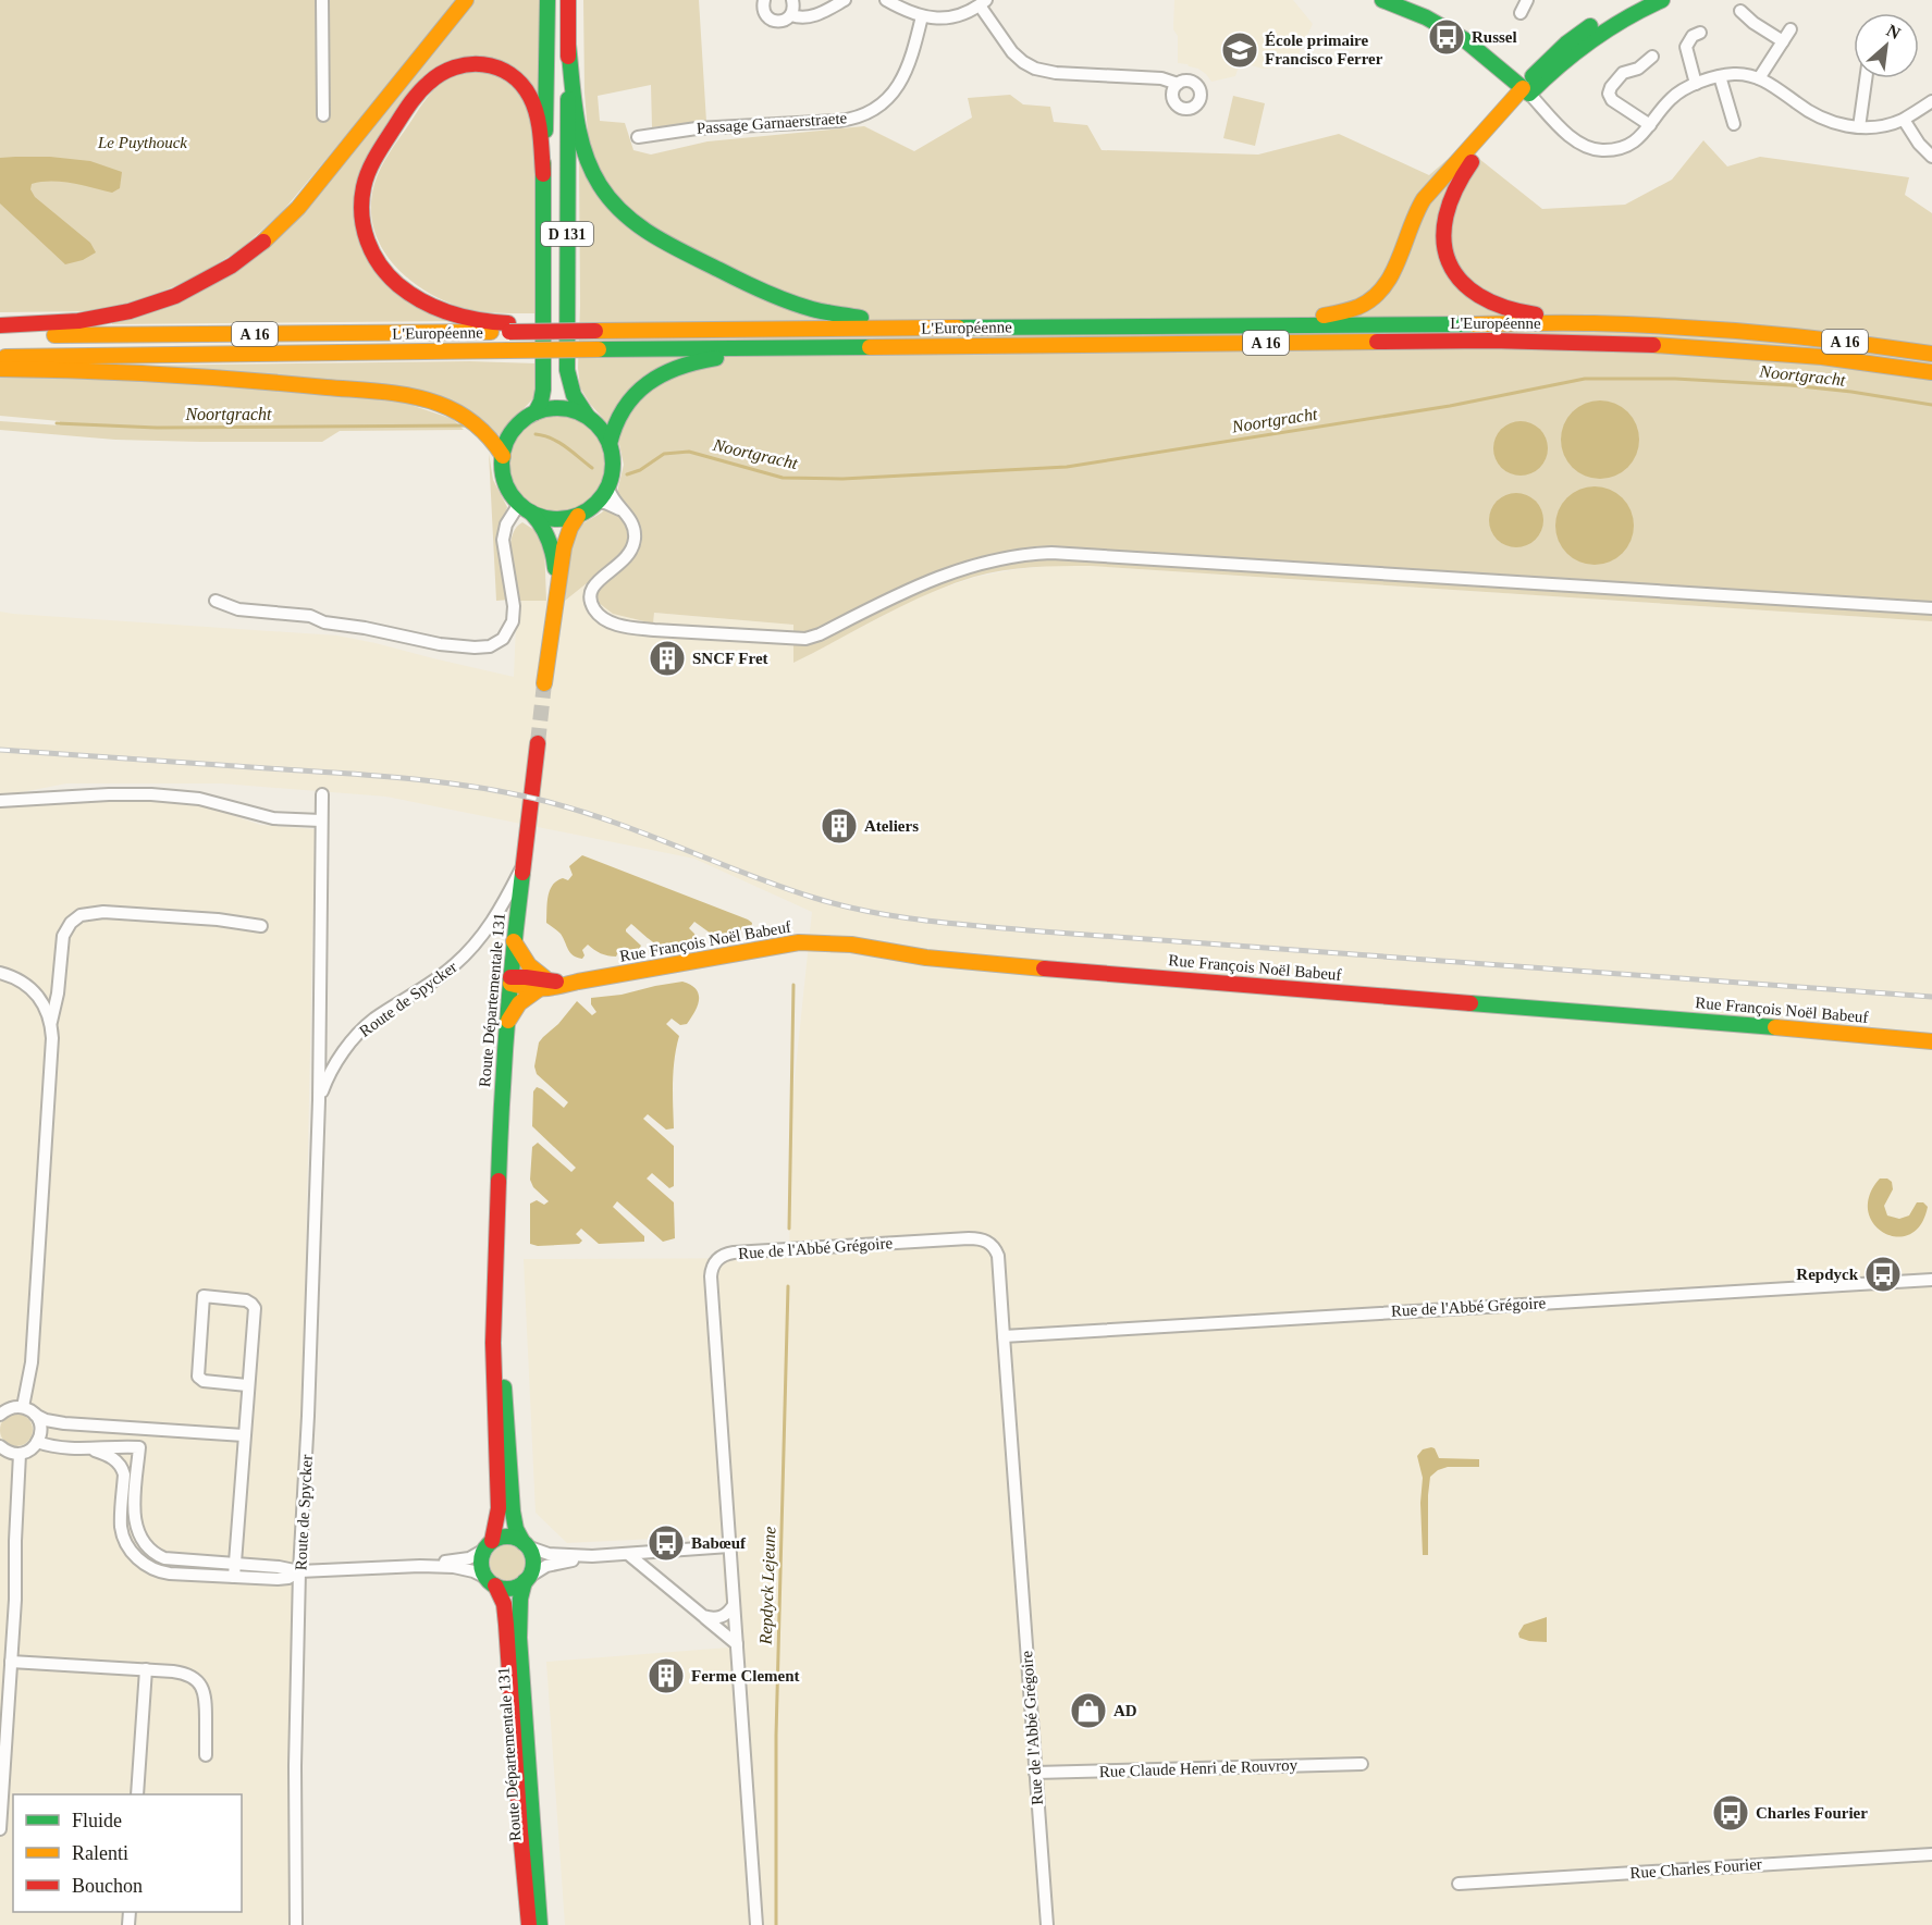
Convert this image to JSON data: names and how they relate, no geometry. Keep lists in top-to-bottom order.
{
  "streets": {
    "main road": [
      "D 131",
      "L'Européenne",
      "A 16",
      "Rue François Noël Babeuf",
      "Route Départementale 131"
    ],
    "street": [
      "Passage Garnaerstraete",
      "Route de Spycker",
      "Rue de l'Abbé Grégoire",
      "Rue Claude Henri de Rouvroy",
      "Rue Charles Fourier"
    ]
  },
  "crossings": [
    ["Rue François Noël Babeuf", "Route Départementale 131"],
    ["Route de Spycker", "Route Départementale 131"],
    ["Rue de l'Abbé Grégoire", "Rue Claude Henri de Rouvroy"]
  ],
  "water": ["Noortgracht", "Repdyck Lejeune"],
  "parks": ["Le Puythouck"],
  "places": {
    "bus stop": [
      "Russel",
      "Repdyck",
      "Babœuf",
      "Charles Fourier"
    ],
    "school or university": ["École primaire Francisco Ferrer"],
    "building": ["SNCF Fret", "Ateliers", "Ferme Clement"],
    "shop": ["AD"]
  },
  "legend": ["Fluide", "Ralenti", "Bouchon"],
  "north": "top right"
}
